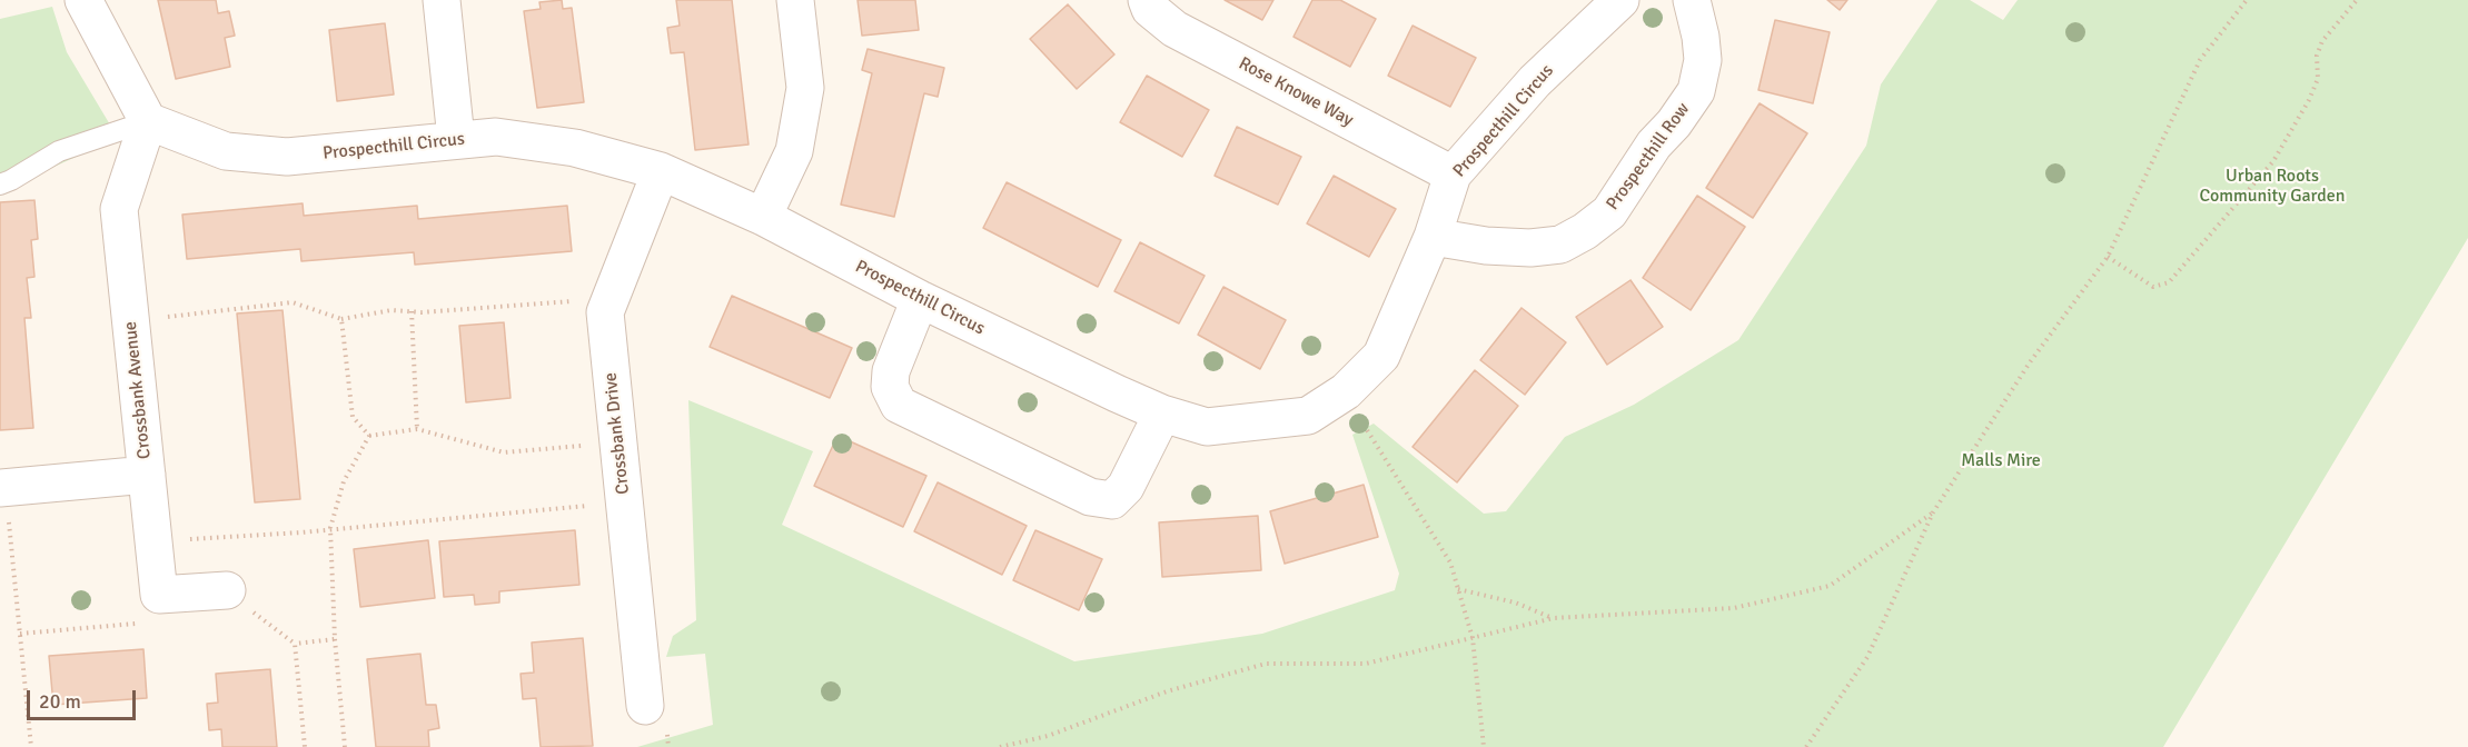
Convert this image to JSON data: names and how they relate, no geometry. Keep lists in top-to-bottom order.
{
  "streets": {
    "street": [
      "Rose Knowe Way",
      "Prospecthill Circus",
      "Prospecthill Row",
      "Crossbank Avenue",
      "Crossbank Drive"
    ]
  },
  "crossings": [
    ["Rose Knowe Way", "Prospecthill Circus"],
    ["Prospecthill Circus", "Prospecthill Row"],
    ["Prospecthill Circus", "Crossbank Avenue"],
    ["Prospecthill Circus", "Crossbank Drive"]
  ],
  "parks": ["Urban Roots Community Garden", "Malls Mire"],
  "scale_bar": "20 m"
}
